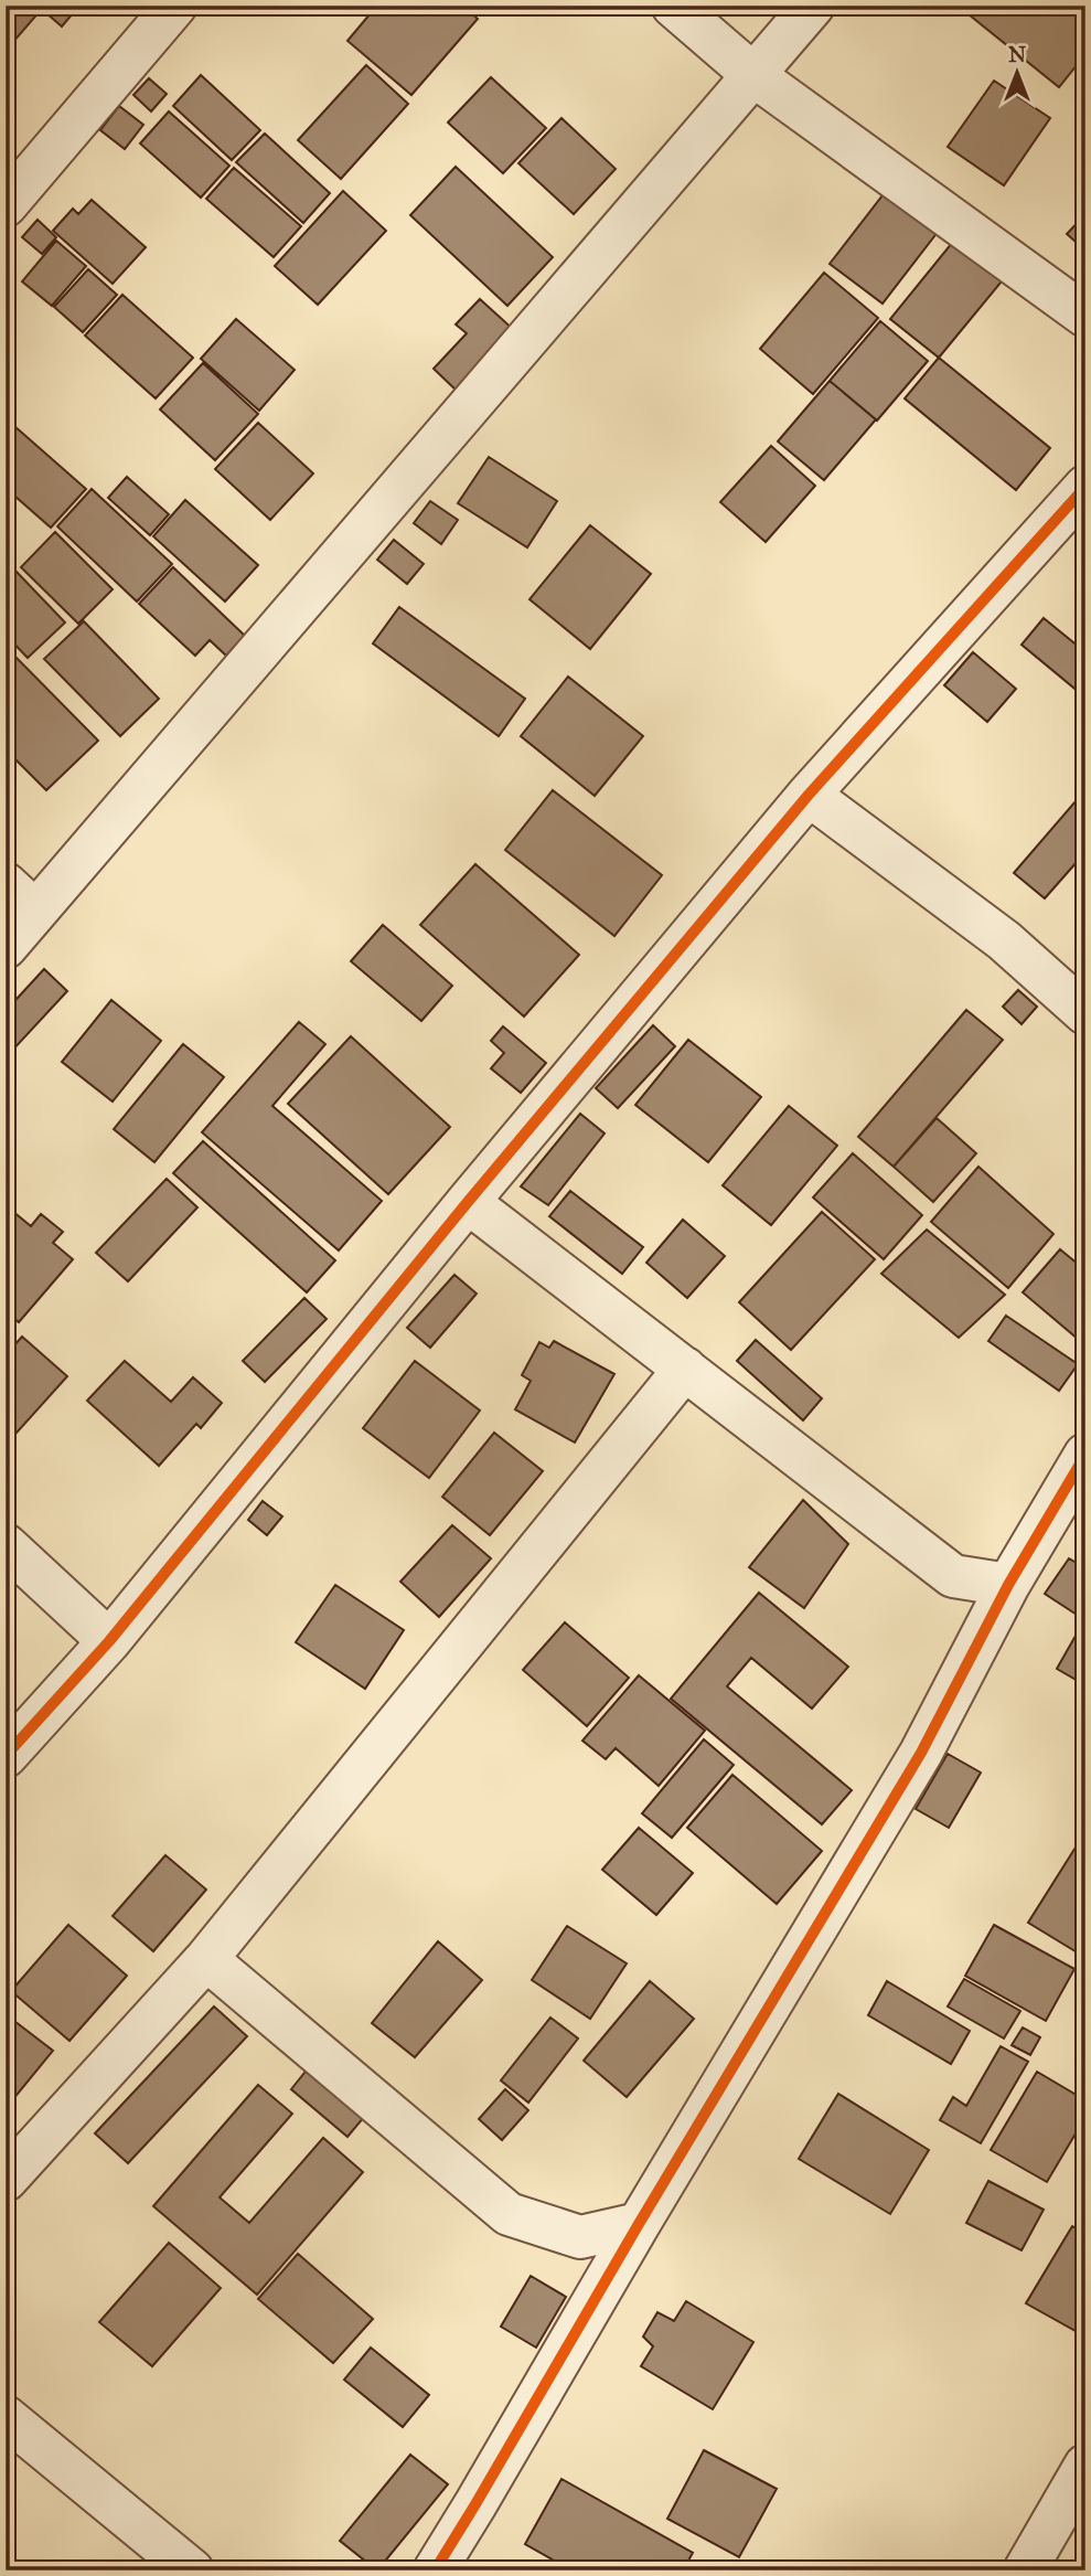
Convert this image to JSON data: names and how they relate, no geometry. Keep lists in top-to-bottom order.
{
  "north": "top"
}
